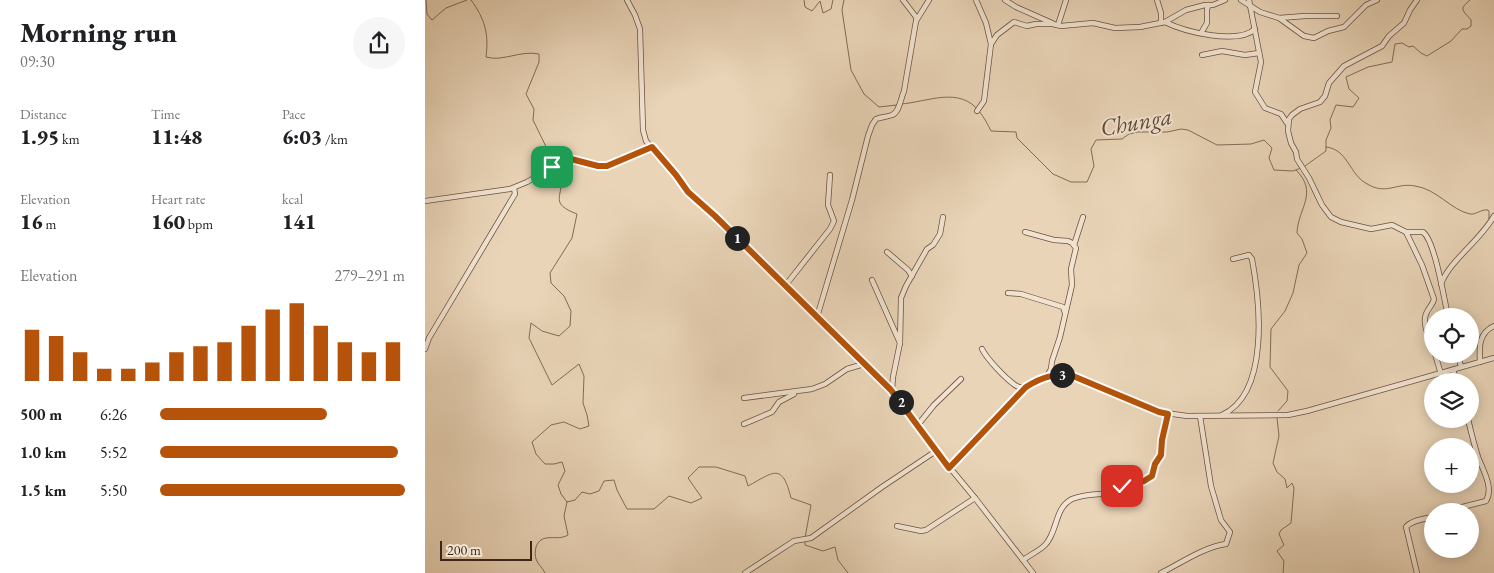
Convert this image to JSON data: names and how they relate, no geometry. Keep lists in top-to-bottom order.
{
  "water": ["Chunga"],
  "scale_bar": "200 m",
  "page": {
    "heading": ["Morning run", "09:30"],
    "stats": [
      ["Distance", "1.95 km"],
      ["Time", "11:48"],
      ["Pace", "6:03 /km"],
      ["Elevation", "16 m"],
      ["Heart rate", "160 bpm"],
      ["kcal", "141"]
    ],
    "pins": ["1", "3", "2"],
    "chart": ["Elevation", "279–291 m"],
    "map_buttons": ["+", "−"],
    "list": [
      {
        "name": "500 m",
        "note": "6:26"
      },
      {
        "name": "1.0 km",
        "note": "5:52"
      },
      {
        "name": "1.5 km",
        "note": "5:50"
      }
    ],
    "scale": "200 m"
  }
}
